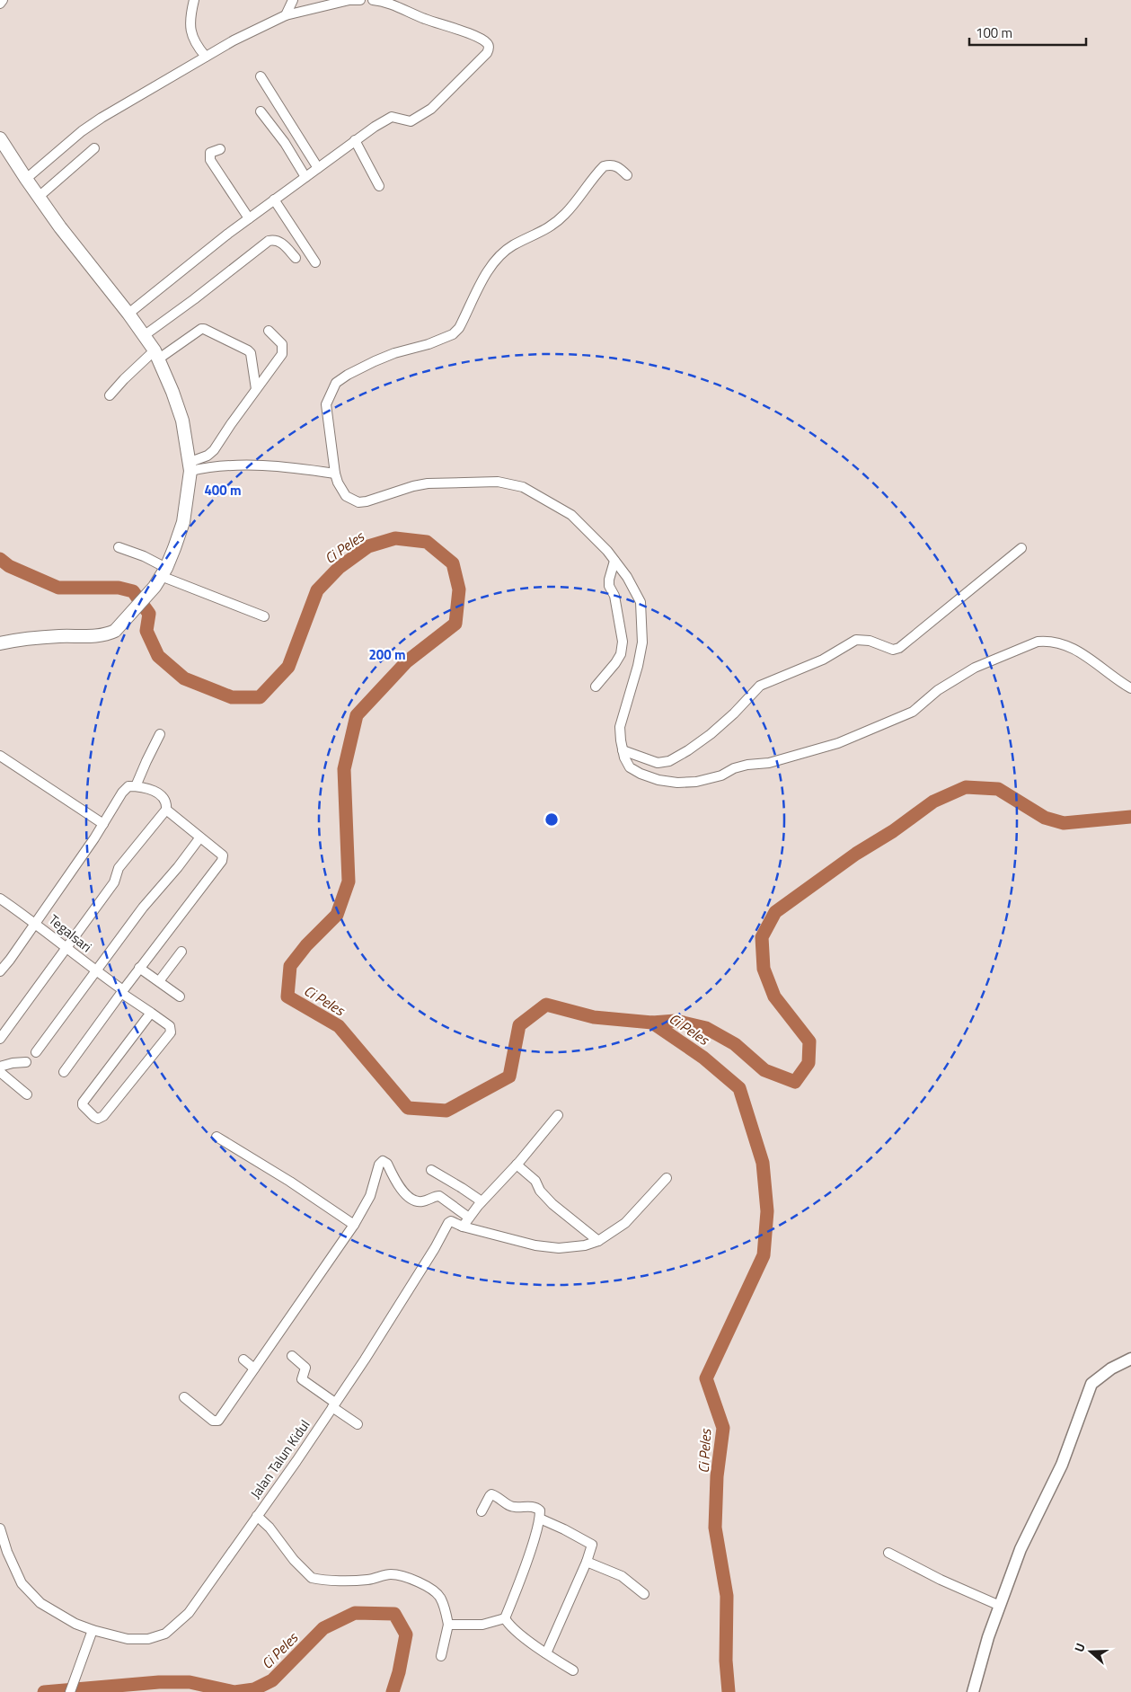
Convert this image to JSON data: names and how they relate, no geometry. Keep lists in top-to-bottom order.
{
  "streets": {
    "street": ["Tegalsari", "Jalan Talun Kidul"]
  },
  "water": ["Ci Peles"],
  "scale_bar": "100 m",
  "north": "left",
  "rings": ["400 m", "200 m"]
}
